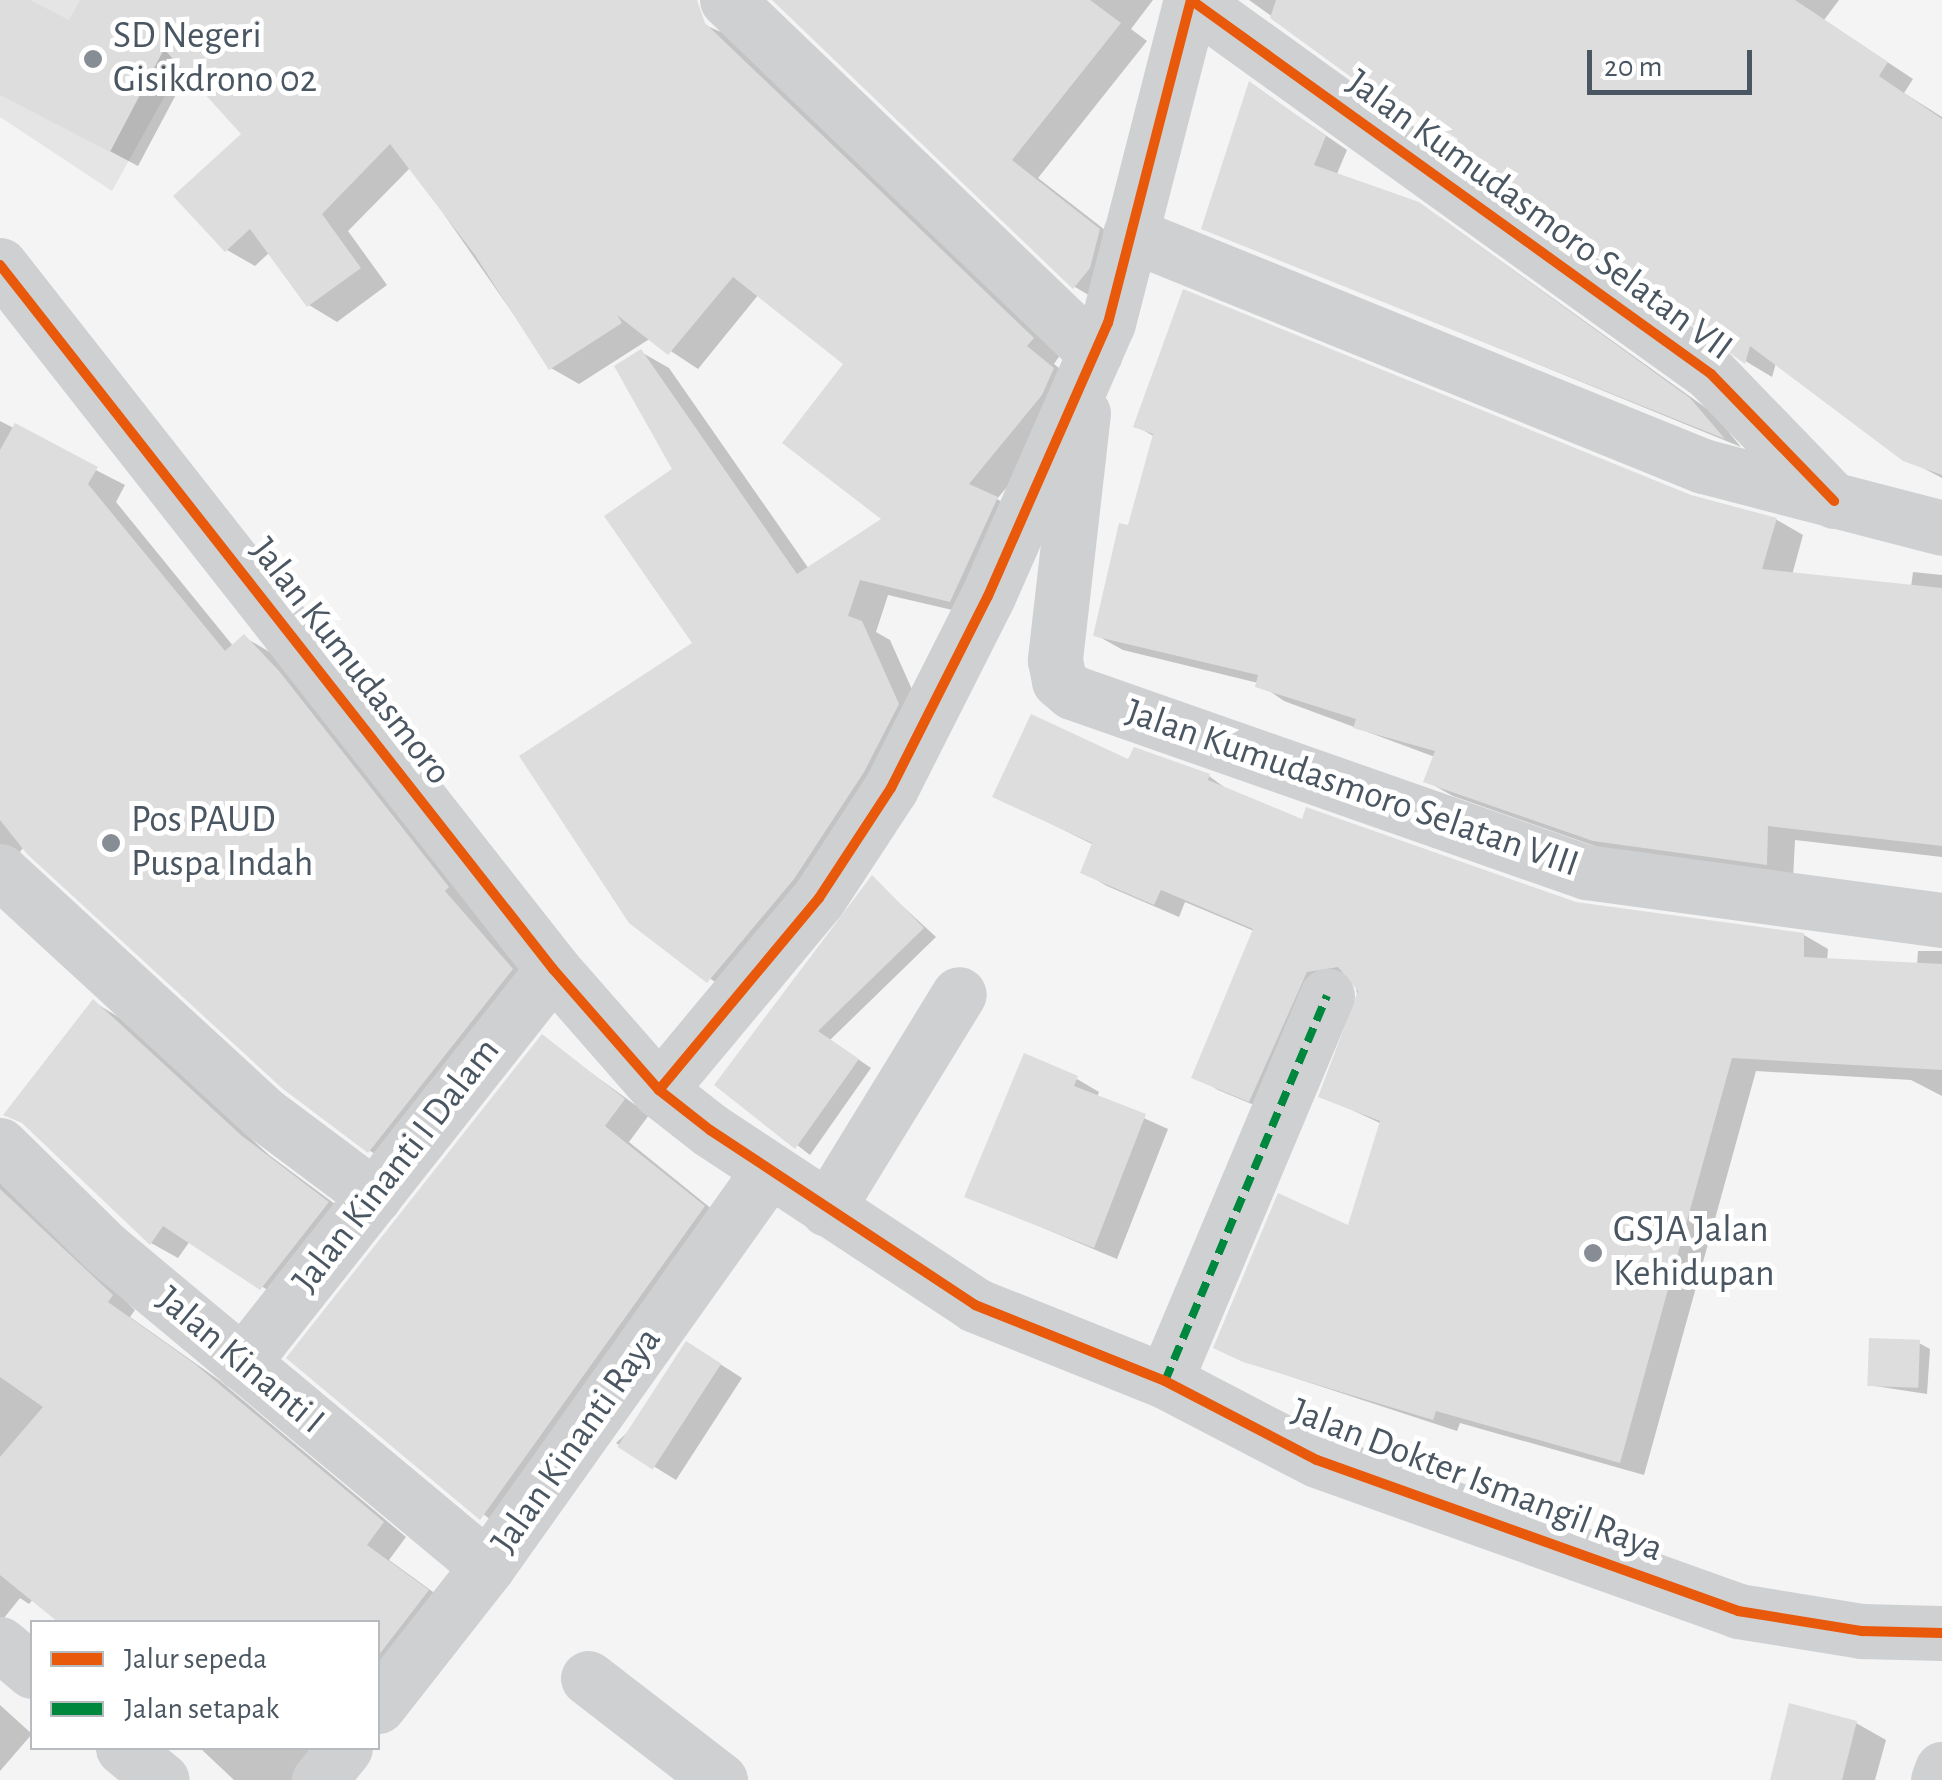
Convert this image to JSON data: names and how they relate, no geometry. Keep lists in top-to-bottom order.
{
  "streets": {
    "street": [
      "Jalan Kumudasmoro Selatan VII",
      "Jalan Kumudasmoro",
      "Jalan Kumudasmoro Selatan VIII",
      "Jalan Kinanti I Dalam",
      "Jalan Kinanti I",
      "Jalan Kinanti Raya",
      "Jalan Dokter Ismangil Raya"
    ]
  },
  "crossings": [
    ["Jalan Kumudasmoro", "Jalan Kinanti I Dalam"],
    ["Jalan Kumudasmoro", "Jalan Dokter Ismangil Raya"],
    ["Jalan Kinanti I Dalam", "Jalan Kinanti I"],
    ["Jalan Kinanti I", "Jalan Kinanti Raya"],
    ["Jalan Kinanti Raya", "Jalan Dokter Ismangil Raya"]
  ],
  "places": ["SD Negeri Gisikdrono 02", "Pos PAUD Puspa Indah", "GSJA Jalan Kehidupan"],
  "legend": ["Jalur sepeda", "Jalan setapak"],
  "scale_bar": "20 m"
}
